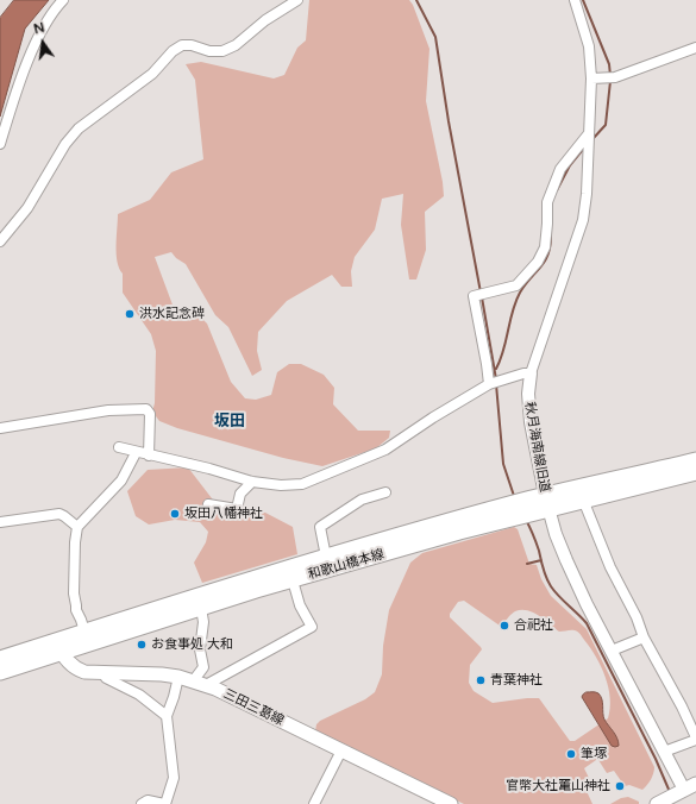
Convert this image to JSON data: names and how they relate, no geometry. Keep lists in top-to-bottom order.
{
  "streets": {
    "main road": ["和歌山橋本線", "三田三葛線"],
    "street": ["秋月海南線旧道"]
  },
  "crossings": [
    ["秋月海南線旧道", "和歌山橋本線"],
    ["和歌山橋本線", "三田三葛線"]
  ],
  "districts": ["坂田"],
  "places": [
    "洪水記念碑",
    "坂田八幡神社",
    "合祀社",
    "お食事処 大和",
    "青葉神社",
    "筆塚",
    "官幣大社竃山神社"
  ],
  "north": "top"
}
